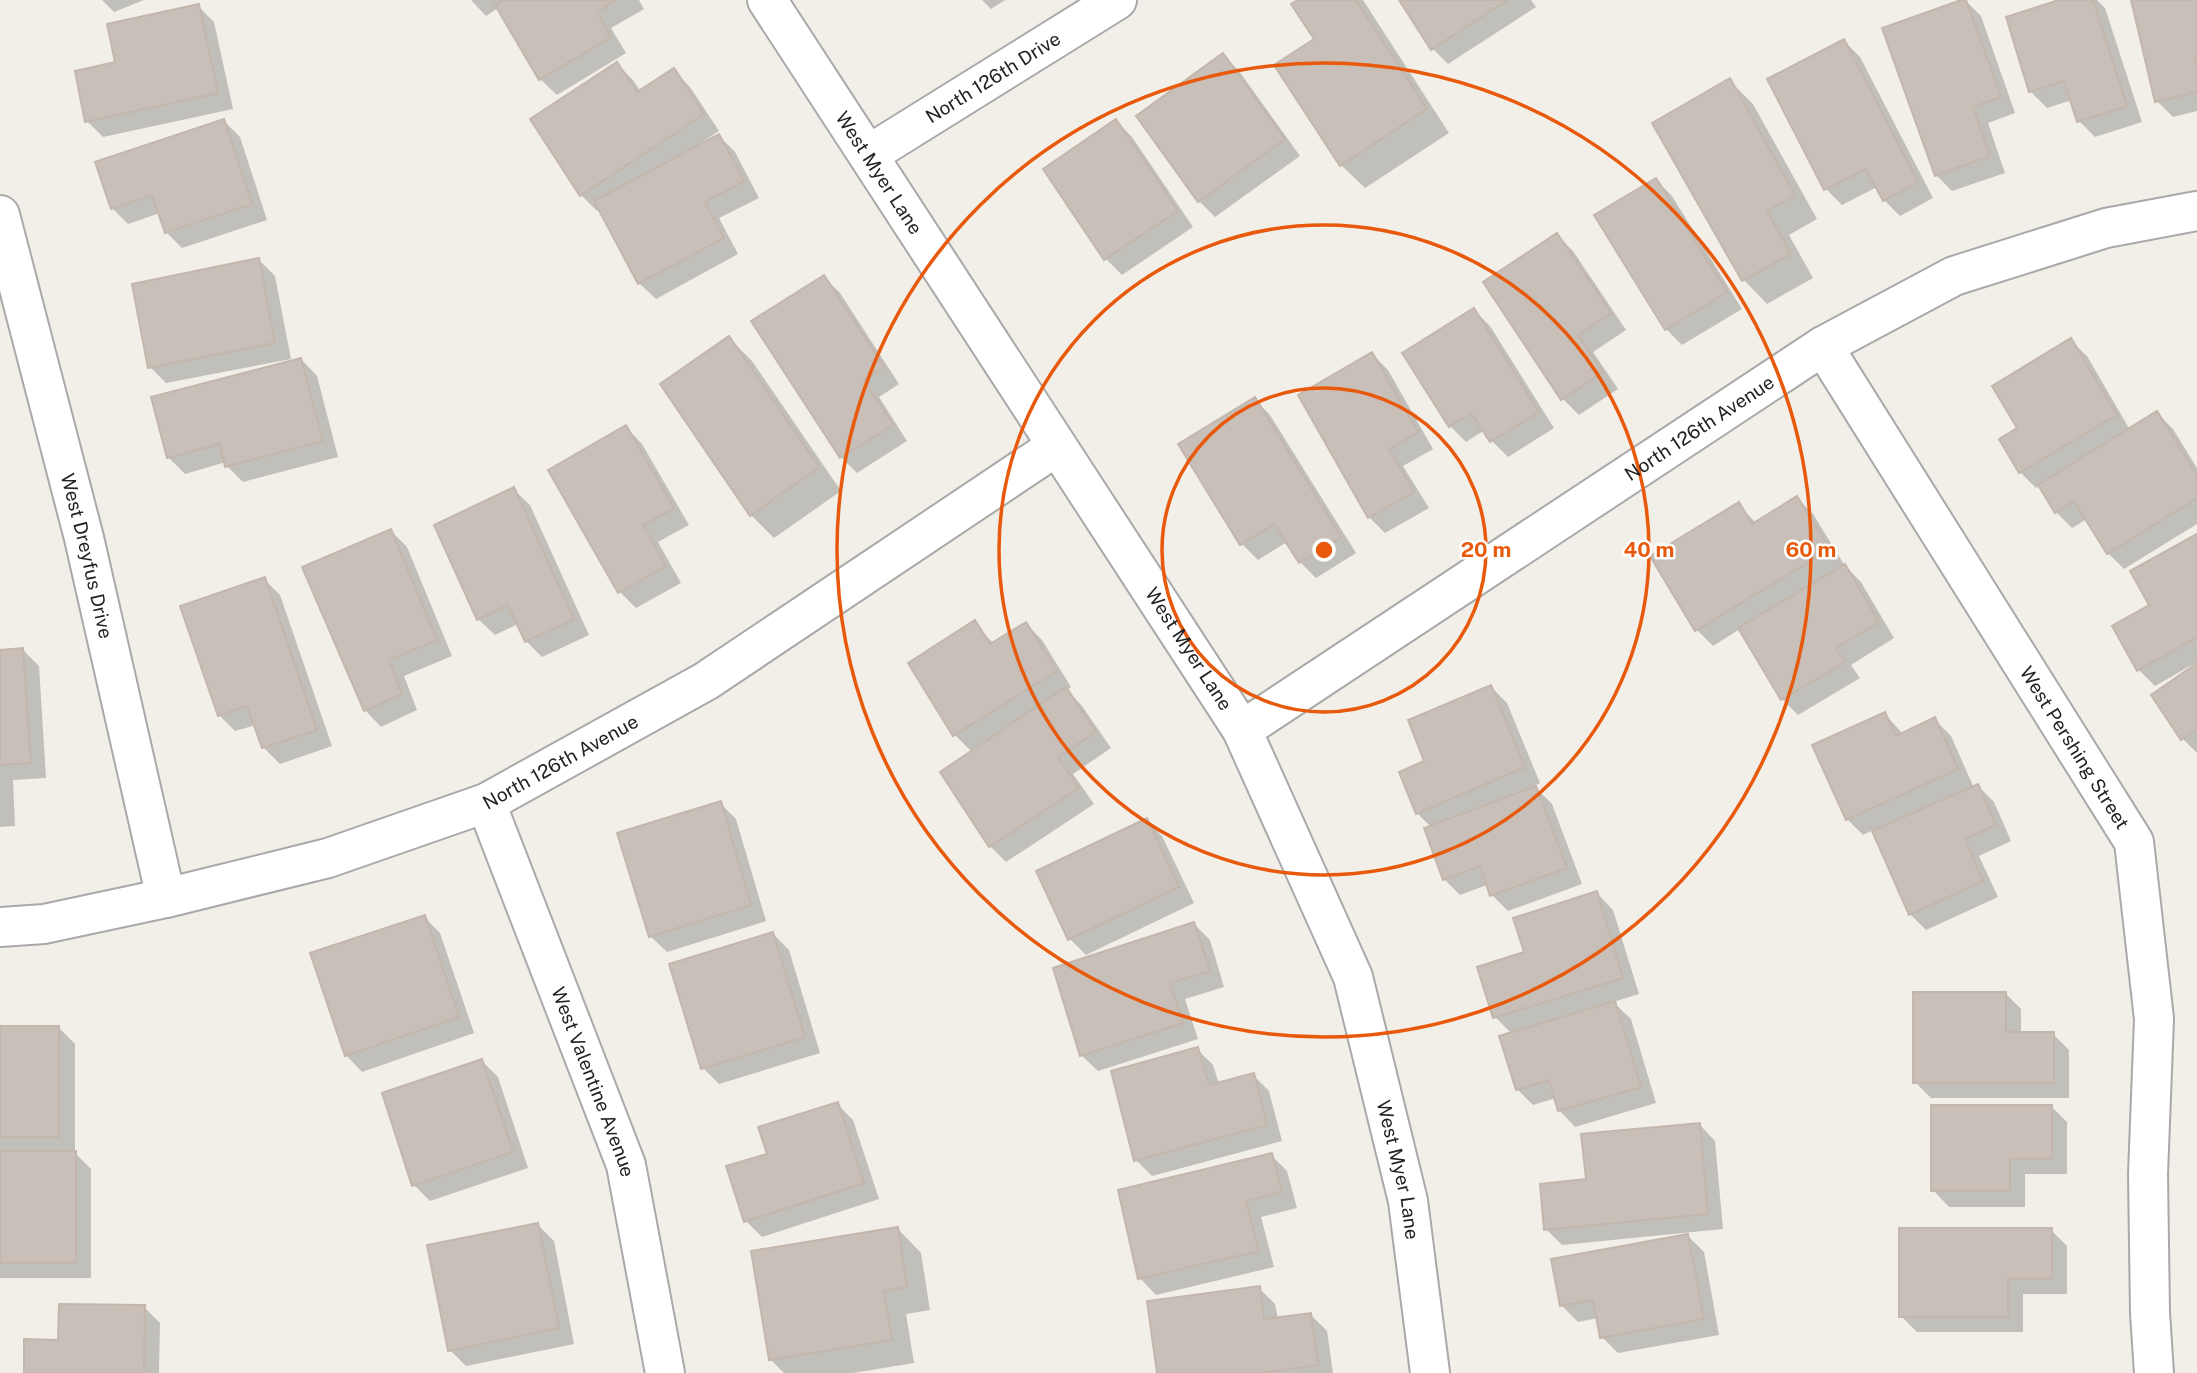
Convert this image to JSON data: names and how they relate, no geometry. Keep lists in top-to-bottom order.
{
  "streets": {
    "street": [
      "North 126th Drive",
      "West Myer Lane",
      "North 126th Avenue",
      "West Dreyfus Drive",
      "West Pershing Street",
      "West Valentine Avenue"
    ]
  },
  "crossings": [
    ["North 126th Drive", "West Myer Lane"],
    ["West Myer Lane", "North 126th Avenue"],
    ["North 126th Avenue", "West Dreyfus Drive"],
    ["North 126th Avenue", "West Pershing Street"],
    ["North 126th Avenue", "West Valentine Avenue"]
  ],
  "rings": ["20 m", "40 m", "60 m"]
}
